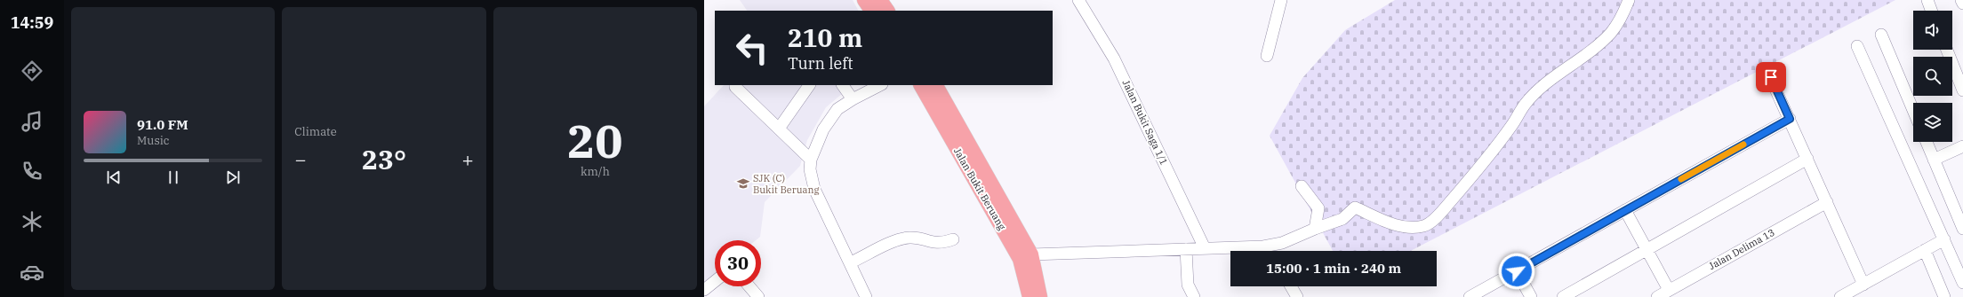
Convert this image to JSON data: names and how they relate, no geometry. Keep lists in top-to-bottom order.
{
  "streets": {
    "main road": ["Jalan Bukit Beruang"],
    "street": ["Jalan Bukit Saga 1/1", "Jalan Delima 13"]
  },
  "places": {
    "school or university": ["SJK (C) Bukit Beruang"]
  },
  "page": {
    "tabs": "14:59",
    "tile": [
      "Climate",
      ["20", "km/h"]
    ],
    "turn": ["210 m", "Turn left"],
    "song": ["91.0 FM", "Music"],
    "heat": ["−", "23°", "+"],
    "limit": "30",
    "trip": "15:00 · 1 min · 240 m"
  }
}
